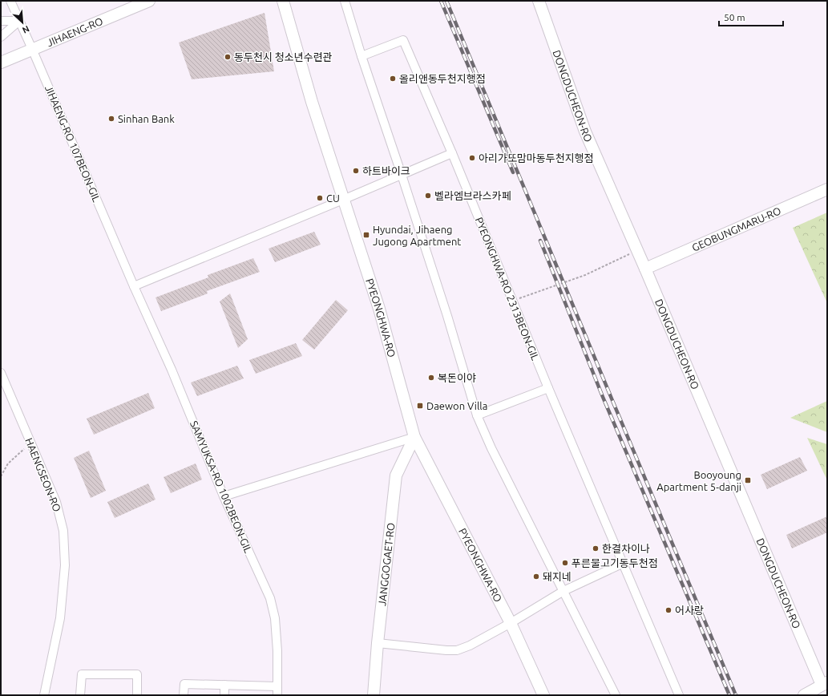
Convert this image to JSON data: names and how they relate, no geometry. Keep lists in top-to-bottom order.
{
  "streets": {
    "street": [
      "JIHAENG-RO",
      "DONGDUCHEON-RO",
      "JIHAENG-RO 107BEON-GIL",
      "GEOBUNGMARU-RO",
      "PYEONGHWA-RO 2313BEON-GIL",
      "PYEONGHWA-RO",
      "HAENGSEON-RO",
      "SAMYUKSA-RO 1002BEON-GIL",
      "JANGGOGAET-RO"
    ]
  },
  "crossings": [
    ["JIHAENG-RO", "JIHAENG-RO 107BEON-GIL"],
    ["DONGDUCHEON-RO", "GEOBUNGMARU-RO"],
    ["JIHAENG-RO 107BEON-GIL", "SAMYUKSA-RO 1002BEON-GIL"],
    ["PYEONGHWA-RO", "JANGGOGAET-RO"]
  ],
  "places": {
    "other": [
      "동두천시 청소년수련관",
      "올리앤동두천지행점",
      "Sinhan Bank",
      "아리가또맘마동두천지행점",
      "하트바이크",
      "벨라엠브라스카페",
      "CU",
      "복돈이야",
      "한결차이나",
      "푸른물고기동두천점",
      "돼지네",
      "어사랑"
    ],
    "transit": ["Hyundai, Jihaeng Jugong Apartment", "Daewon Villa", "Booyoung Apartment 5-danji"]
  },
  "scale_bar": "50 m",
  "north": "bottom right"
}
